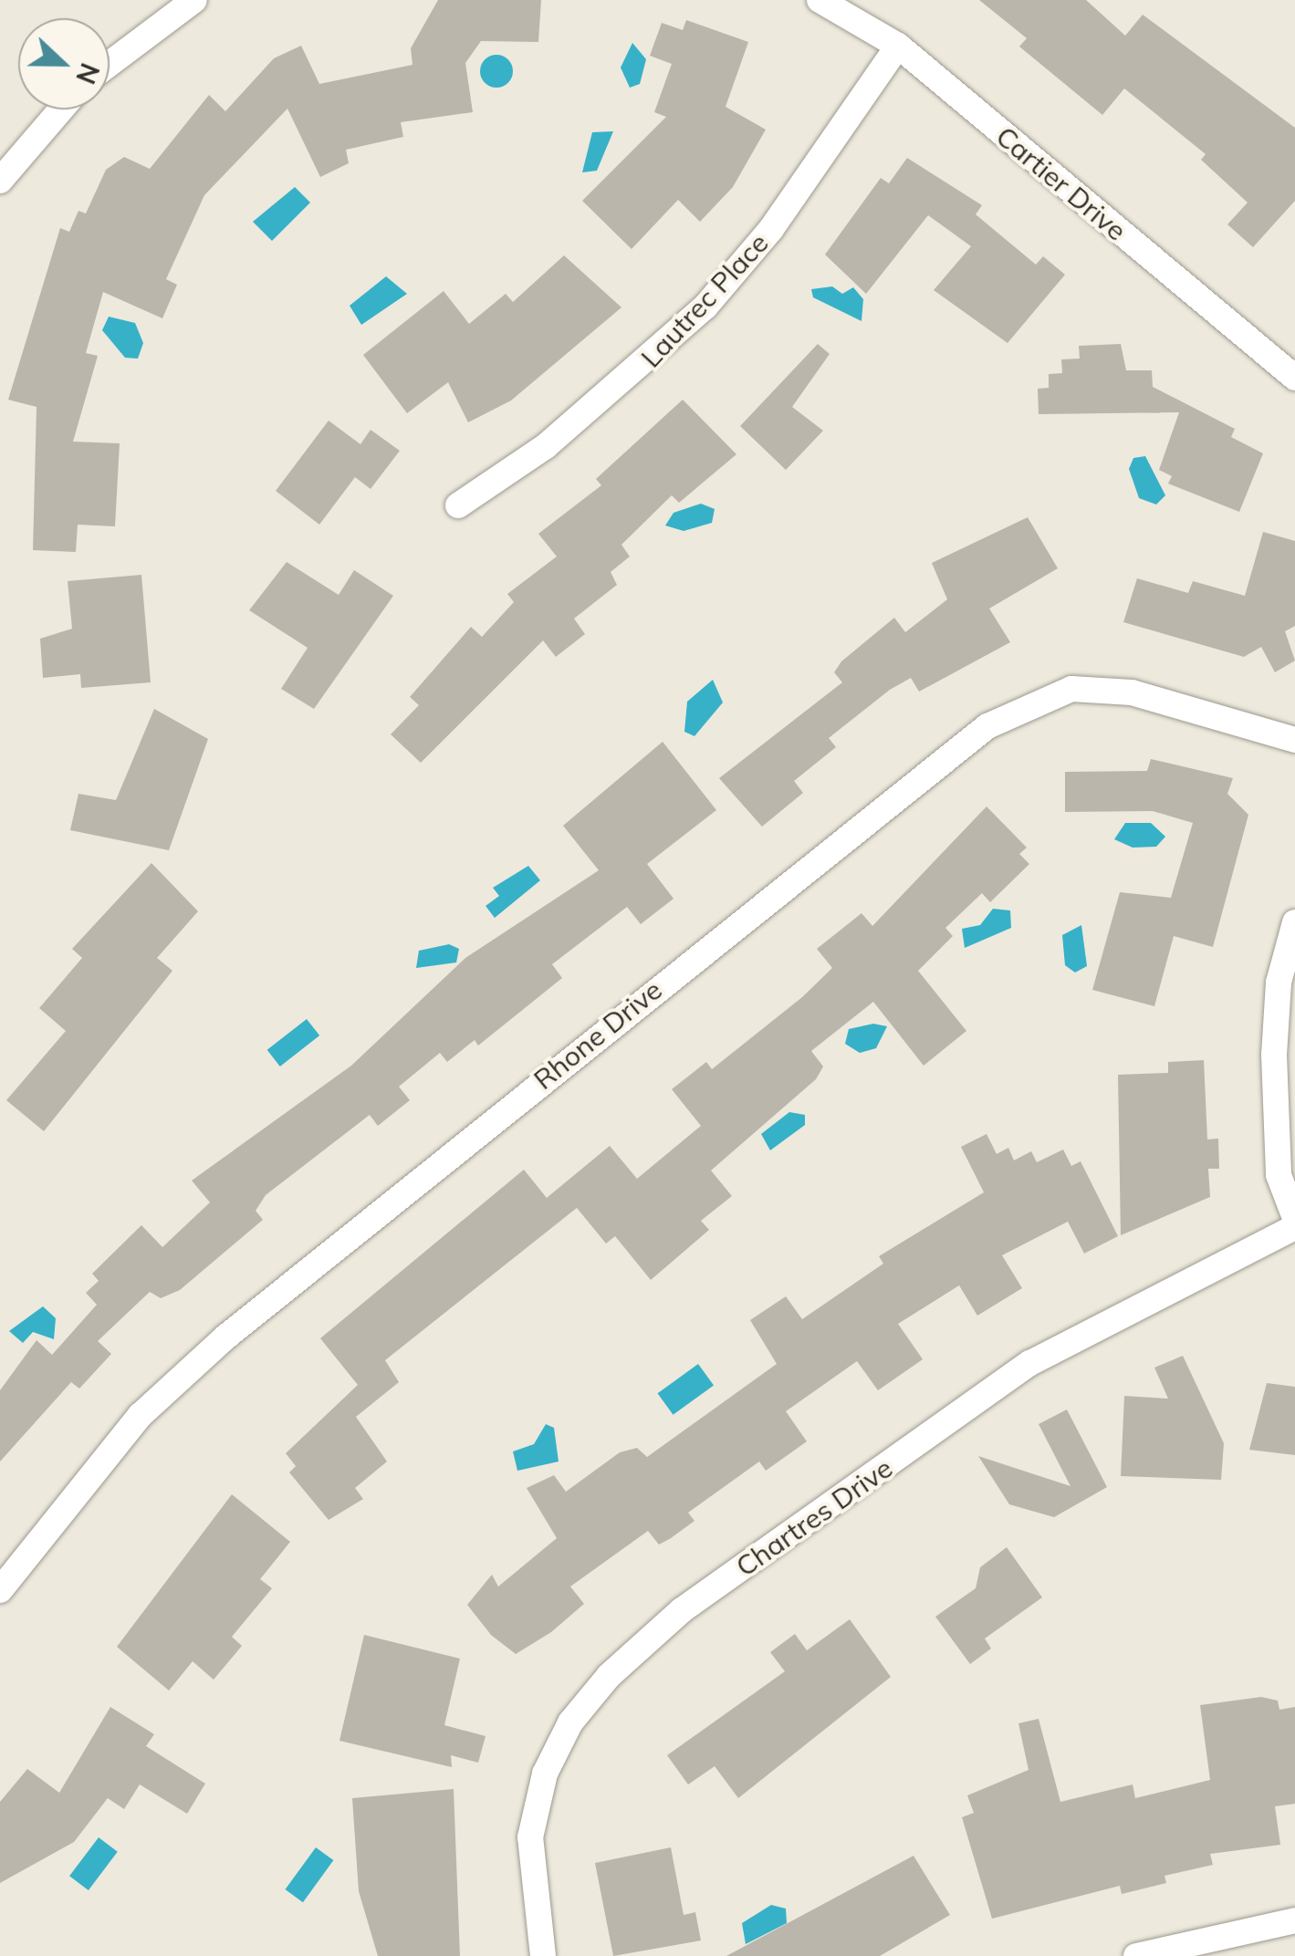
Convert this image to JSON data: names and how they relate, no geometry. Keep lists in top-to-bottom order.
{
  "streets": {
    "street": [
      "Cartier Drive",
      "Lautrec Place",
      "Rhone Drive",
      "Chartres Drive"
    ]
  },
  "crossings": [
    ["Cartier Drive", "Lautrec Place"]
  ],
  "north": "right"
}
